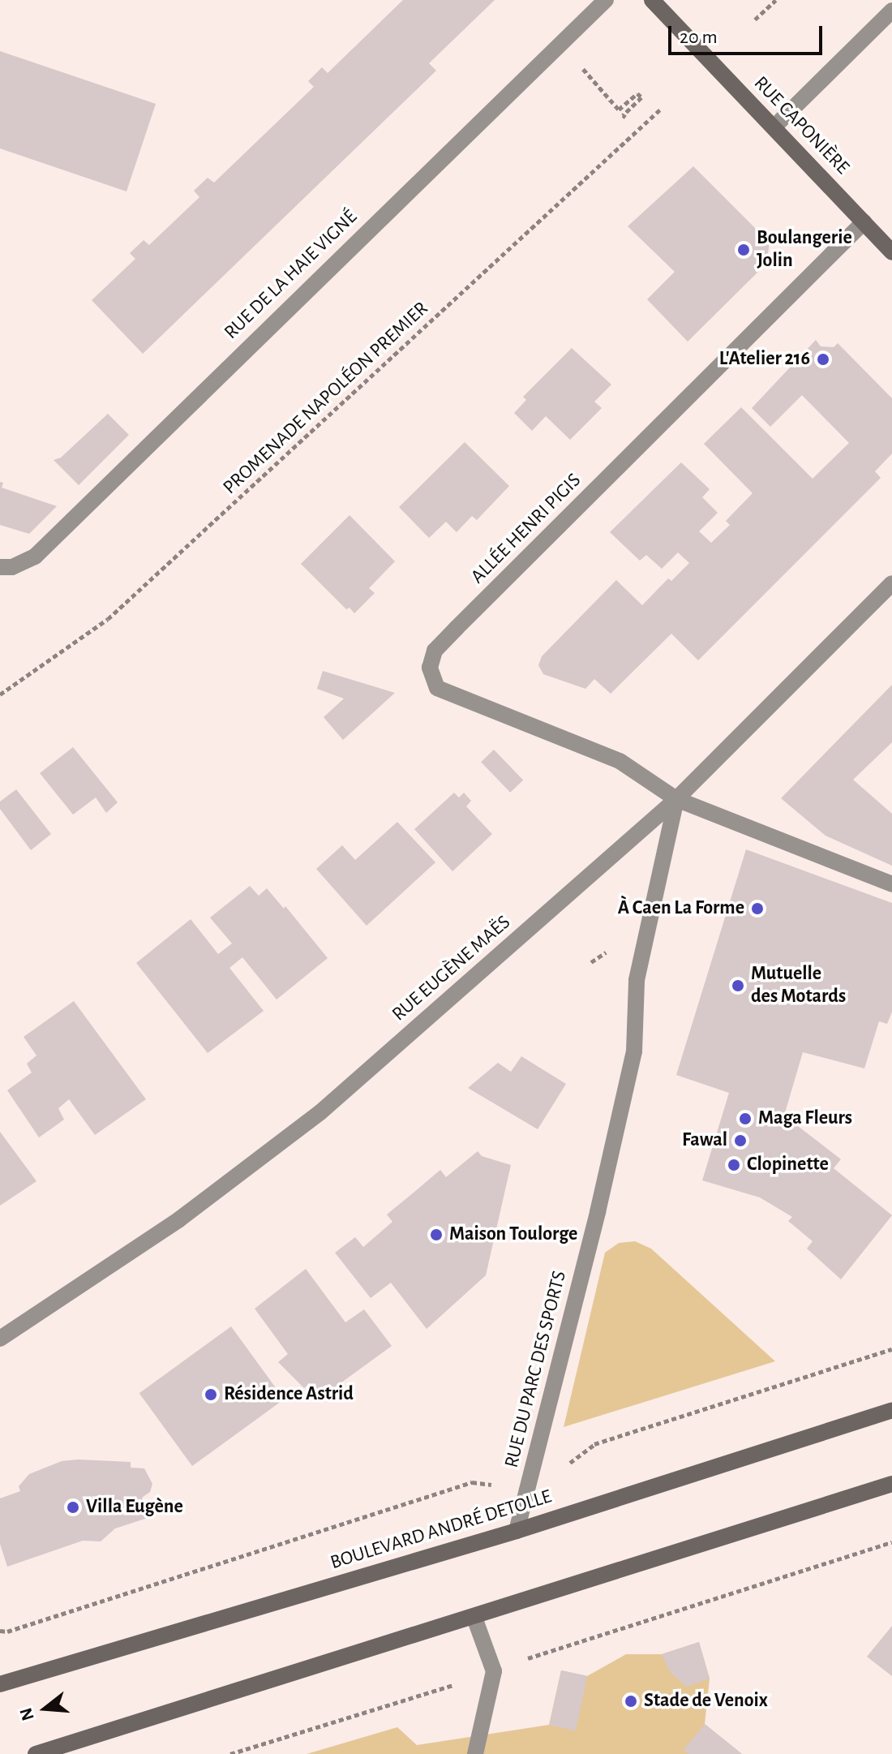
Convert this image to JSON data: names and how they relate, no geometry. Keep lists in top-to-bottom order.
{
  "streets": {
    "main road": ["RUE CAPONIÈRE", "BOULEVARD ANDRÉ DETOLLE"],
    "street": [
      "RUE DE LA HAIE VIGNÉ",
      "ALLÉE HENRI PIGIS",
      "RUE EUGÈNE MAËS",
      "RUE DU PARC DES SPORTS"
    ],
    "path": ["PROMENADE NAPOLÉON PREMIER"]
  },
  "crossings": [
    ["RUE CAPONIÈRE", "ALLÉE HENRI PIGIS"],
    ["ALLÉE HENRI PIGIS", "RUE EUGÈNE MAËS"],
    ["ALLÉE HENRI PIGIS", "RUE DU PARC DES SPORTS"],
    ["RUE EUGÈNE MAËS", "RUE DU PARC DES SPORTS"],
    ["RUE DU PARC DES SPORTS", "BOULEVARD ANDRÉ DETOLLE"]
  ],
  "places": [
    "Boulangerie Jolin",
    "L'Atelier 216",
    "À Caen La Forme",
    "Mutuelle des Motards",
    "Maga Fleurs",
    "Fawal",
    "Clopinette",
    "Maison Toulorge",
    "Résidence Astrid",
    "Villa Eugène",
    "Stade de Venoix"
  ],
  "scale_bar": "20 m",
  "north": "left"
}
